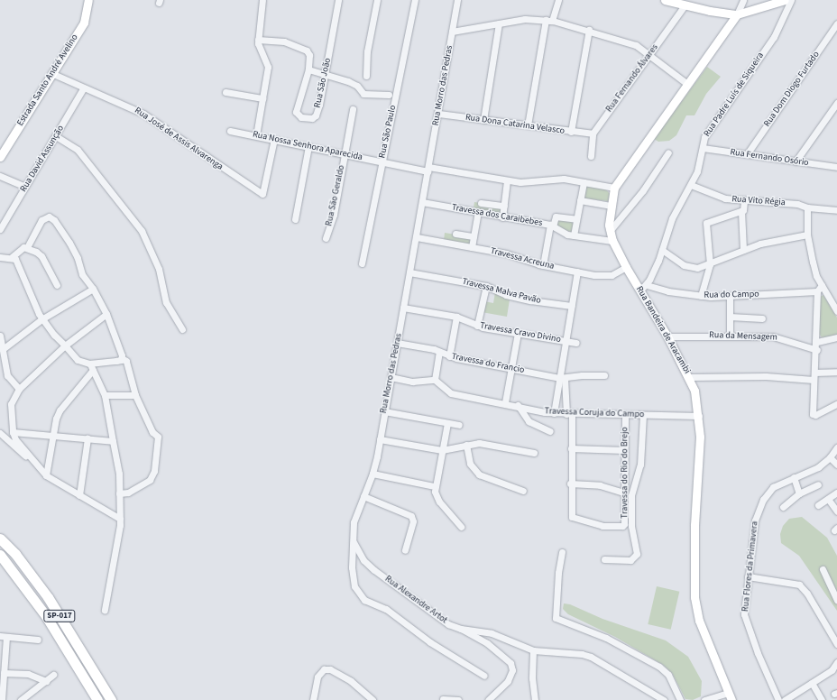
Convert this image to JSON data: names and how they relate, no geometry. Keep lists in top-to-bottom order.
{
  "streets": {
    "highway": ["SP-017"],
    "main road": ["Estrada Santo André Avelino", "Rua Bandeira de Aracambi"],
    "street": [
      "Rua Fernando Álvares",
      "Rua São João",
      "Rua Morro das Pedras",
      "Rua Dom Diogo Furtado",
      "Rua Padre Luís de Siqueira",
      "Rua Dona Catarina Velasco",
      "Rua São Paulo",
      "Rua José de Assis Alvarenga",
      "Rua Nossa Senhora Aparecida",
      "Rua Fernando Osório",
      "Rua David Assunção",
      "Rua São Geraldo",
      "Rua Vito Régia",
      "Travessa dos Caraibebes",
      "Travessa Acreuna",
      "Travessa Malva Pavão",
      "Rua do Campo",
      "Travessa Cravo Divino",
      "Rua da Mensagem",
      "Travessa do Francio",
      "Travessa Coruja do Campo",
      "Travessa do Rio do Brejo",
      "Rua Flores da Primavera",
      "Rua Alexandre Artot"
    ]
  },
  "crossings": [
    ["Rua Fernando Álvares", "Rua Dona Catarina Velasco"],
    ["Estrada Santo André Avelino", "Rua José de Assis Alvarenga"],
    ["Rua Morro das Pedras", "Rua Dona Catarina Velasco"],
    ["Rua Morro das Pedras", "Rua Nossa Senhora Aparecida"],
    ["Rua Morro das Pedras", "Travessa dos Caraibebes"],
    ["Rua Morro das Pedras", "Travessa Acreuna"],
    ["Rua Morro das Pedras", "Travessa Malva Pavão"],
    ["Rua Morro das Pedras", "Travessa Cravo Divino"],
    ["Rua Morro das Pedras", "Travessa do Francio"],
    ["Rua Morro das Pedras", "Rua Alexandre Artot"],
    ["Rua Dom Diogo Furtado", "Rua Fernando Osório"],
    ["Rua Padre Luís de Siqueira", "Rua Fernando Osório"],
    ["Rua Padre Luís de Siqueira", "Rua Vito Régia"],
    ["Rua Padre Luís de Siqueira", "Rua do Campo"],
    ["Rua Padre Luís de Siqueira", "Rua Bandeira de Aracambi"],
    ["Rua São Paulo", "Rua Nossa Senhora Aparecida"],
    ["Rua José de Assis Alvarenga", "Rua Nossa Senhora Aparecida"],
    ["Rua José de Assis Alvarenga", "Rua David Assunção"],
    ["Rua Nossa Senhora Aparecida", "Rua São Geraldo"],
    ["Rua Nossa Senhora Aparecida", "Rua Bandeira de Aracambi"],
    ["Travessa dos Caraibebes", "Rua Bandeira de Aracambi"],
    ["Travessa Acreuna", "Rua Bandeira de Aracambi"],
    ["Rua do Campo", "Rua Bandeira de Aracambi"],
    ["Rua Bandeira de Aracambi", "Rua da Mensagem"],
    ["Rua Bandeira de Aracambi", "Travessa Coruja do Campo"],
    ["Travessa do Francio", "Travessa do Rio do Brejo"],
    ["Travessa Coruja do Campo", "Travessa do Rio do Brejo"]
  ]
}
